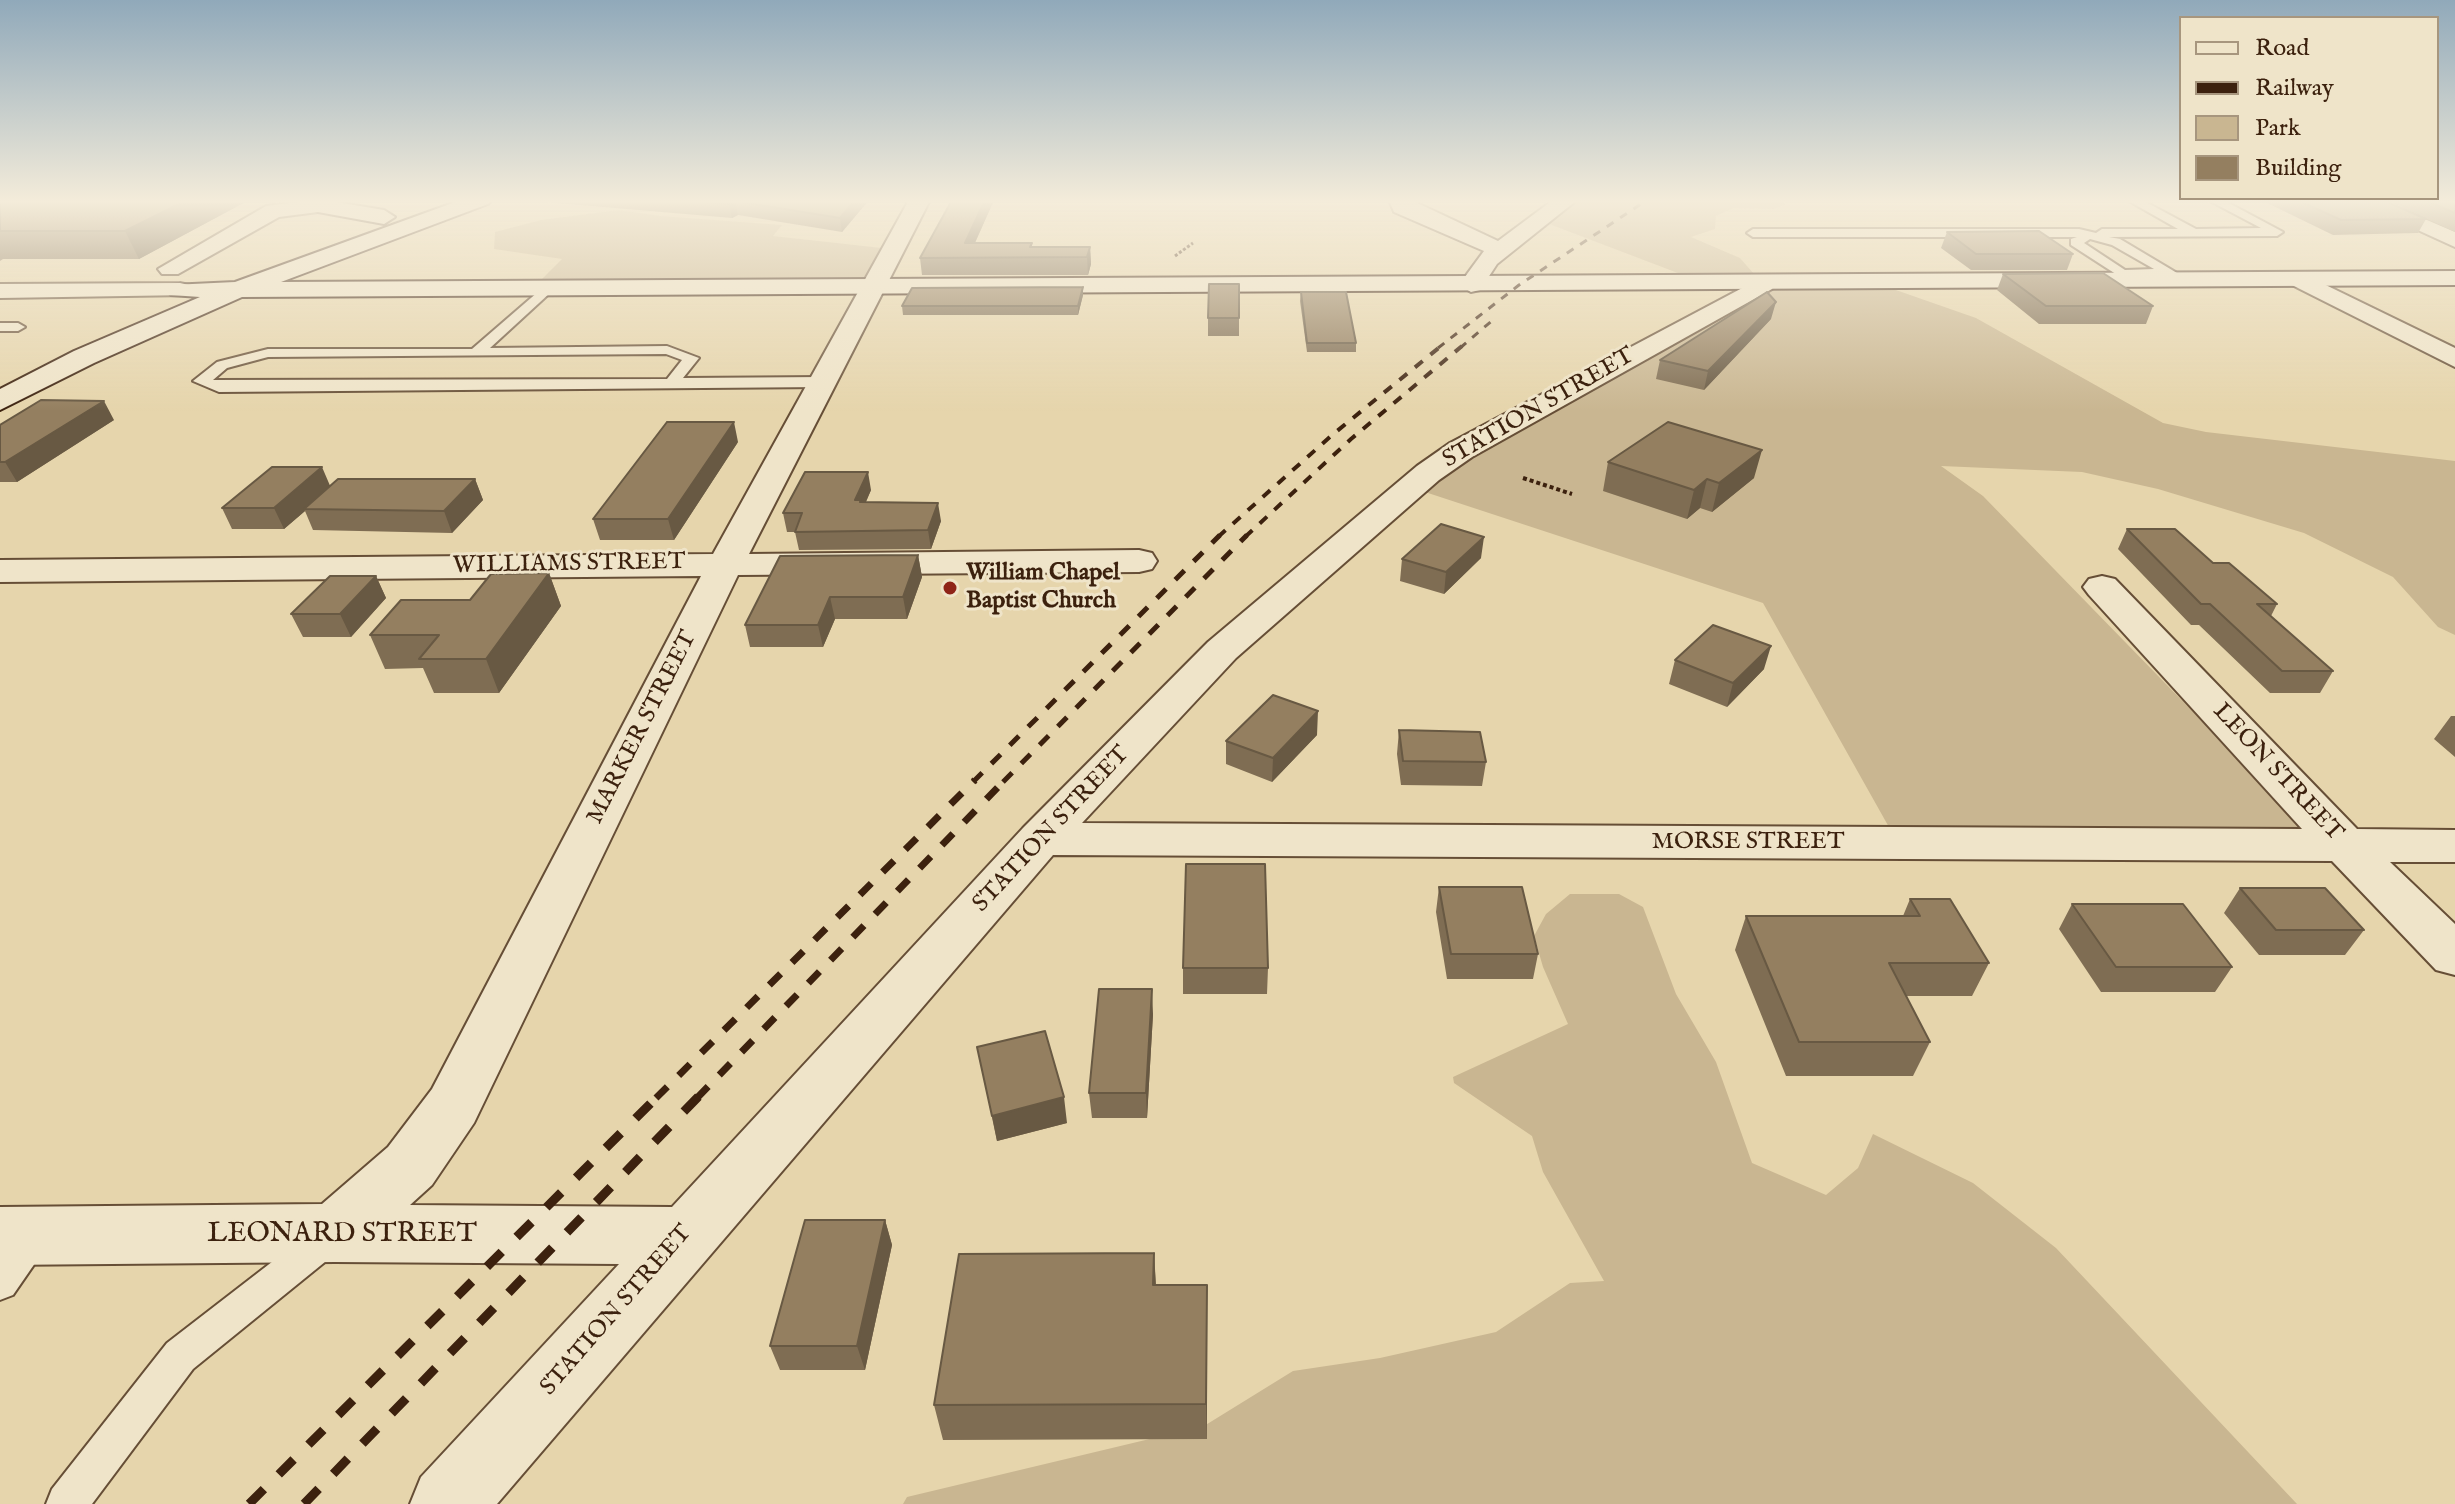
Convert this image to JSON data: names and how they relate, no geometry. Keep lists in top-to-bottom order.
{
  "streets": {
    "street": [
      "STATION STREET",
      "WILLIAMS STREET",
      "MARKER STREET",
      "LEON STREET",
      "MORSE STREET",
      "LEONARD STREET"
    ]
  },
  "crossings": [
    ["STATION STREET", "MORSE STREET"],
    ["STATION STREET", "LEONARD STREET"],
    ["WILLIAMS STREET", "MARKER STREET"],
    ["MARKER STREET", "LEONARD STREET"],
    ["LEON STREET", "MORSE STREET"]
  ],
  "places": ["William Chapel Baptist Church"],
  "legend": [
    "Road",
    "Railway",
    "Park",
    "Building"
  ]
}
